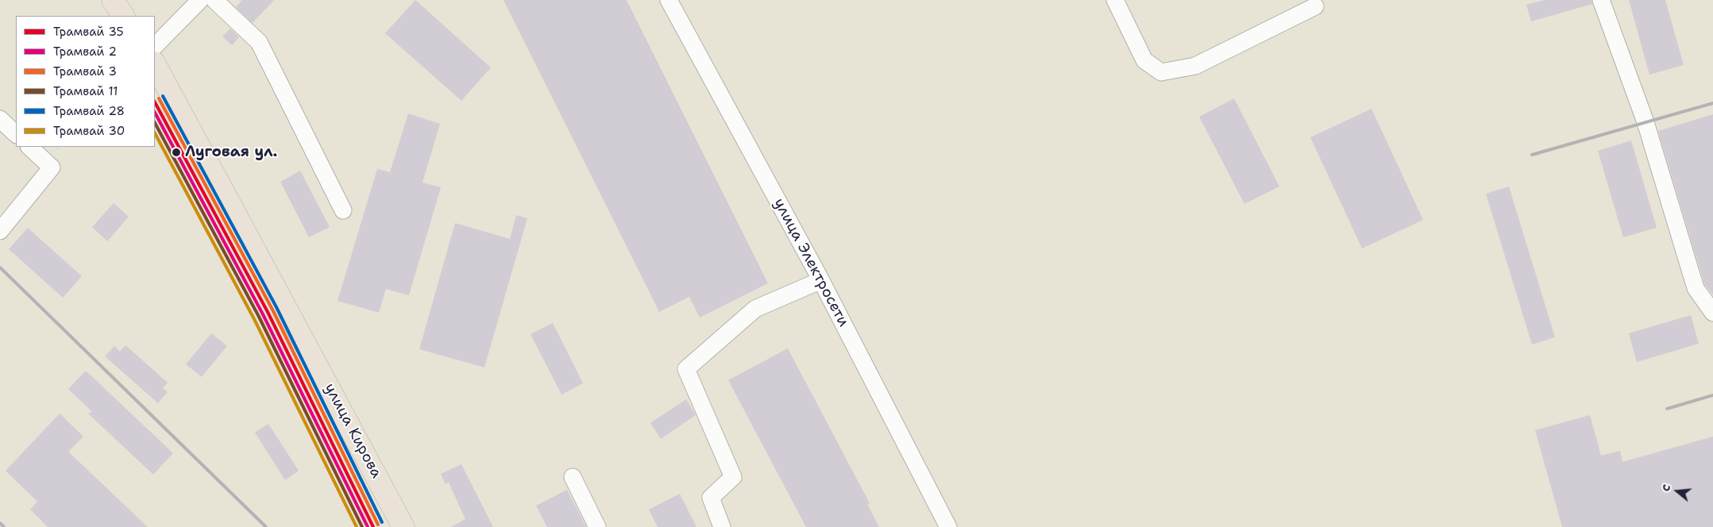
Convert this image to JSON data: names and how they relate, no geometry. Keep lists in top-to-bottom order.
{
  "streets": {
    "main road": ["улица Кирова"],
    "street": ["улица Электросети"]
  },
  "places": ["Луговая ул."],
  "lines": [
    "tram line 28",
    "tram line 3",
    "tram line 35",
    "tram line 2",
    "tram line 11",
    "tram line 30"
  ],
  "legend": [
    "Трамвай 35",
    "Трамвай 2",
    "Трамвай 3",
    "Трамвай 11",
    "Трамвай 28",
    "Трамвай 30"
  ],
  "north": "left"
}
